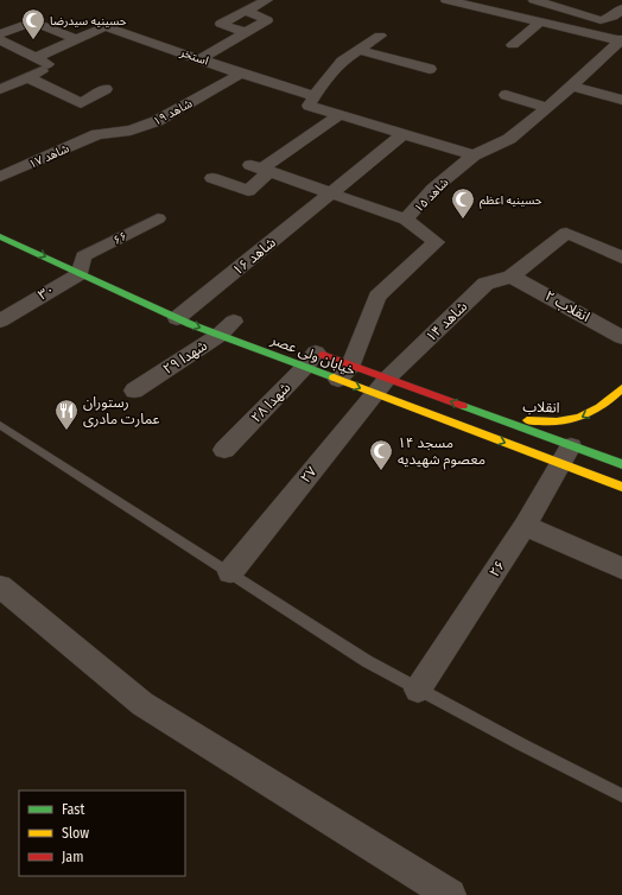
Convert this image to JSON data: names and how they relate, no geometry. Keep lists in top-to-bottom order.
{
  "streets": {
    "main road": ["خیابان ولی عصر", "انقلاب"],
    "street": [
      "استخر",
      "شاهد ۱۹",
      "شاهد ۱۷",
      "شاهد ۱۵",
      "۶۶",
      "شاهد ۱۶",
      "۳۰",
      "انقلاب ۲",
      "شاهد ۱۴",
      "شهدا ۲۹",
      "شهدا ۲۸",
      "۲۷",
      "۲۶"
    ]
  },
  "crossings": [
    ["استخر", "شاهد ۱۹"],
    ["شاهد ۱۹", "شاهد ۱۷"],
    ["شاهد ۱۵", "خیابان ولی عصر"],
    ["۶۶", "۳۰"],
    ["۶۶", "خیابان ولی عصر"],
    ["شاهد ۱۶", "خیابان ولی عصر"],
    ["۳۰", "خیابان ولی عصر"],
    ["انقلاب ۲", "شاهد ۱۴"],
    ["شاهد ۱۴", "خیابان ولی عصر"],
    ["شاهد ۱۴", "۲۷"],
    ["خیابان ولی عصر", "شهدا ۲۹"],
    ["خیابان ولی عصر", "شهدا ۲۸"],
    ["خیابان ولی عصر", "انقلاب"],
    ["خیابان ولی عصر", "۲۷"],
    ["خیابان ولی عصر", "۲۶"]
  ],
  "one_way": ["انقلاب"],
  "places": {
    "mosque": ["حسینیه سیدرضا", "حسینیه اعظم", "مسجد ۱۴ معصوم شهیدیه"],
    "restaurant": ["رستوران عمارت مادری"]
  },
  "legend": ["Fast", "Slow", "Jam"]
}
